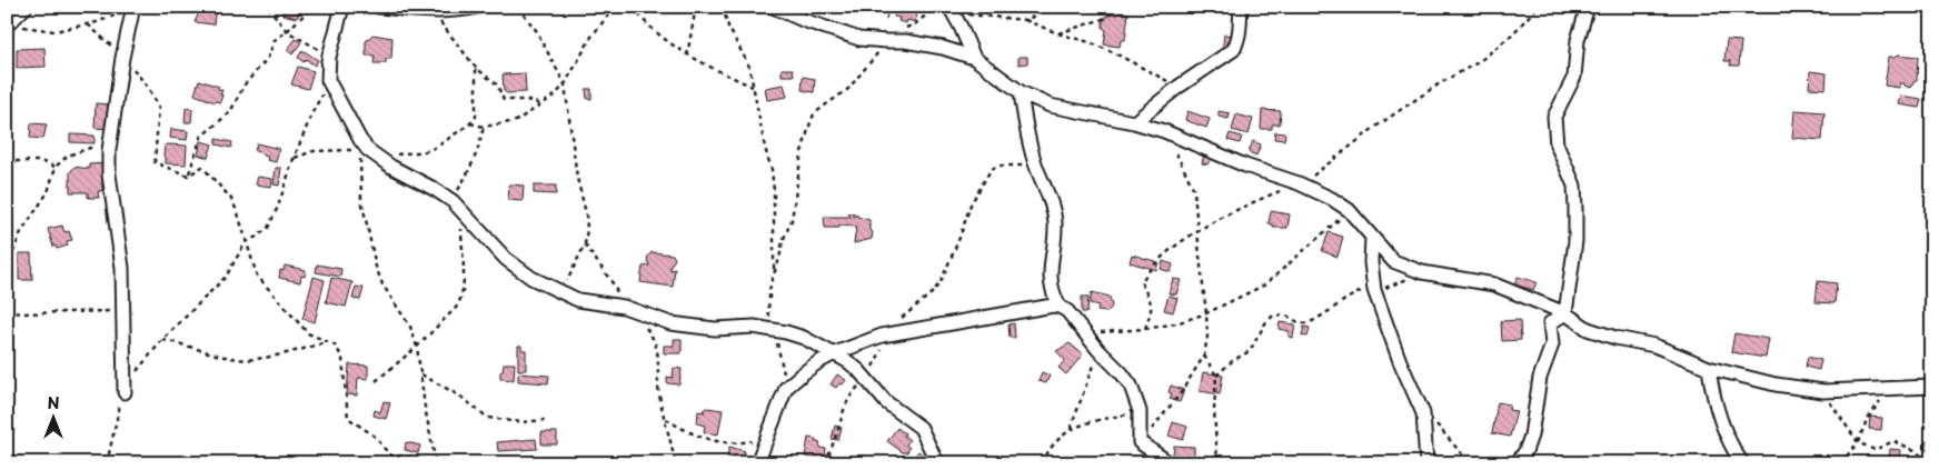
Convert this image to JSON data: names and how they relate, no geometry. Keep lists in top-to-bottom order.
{
  "north": "top"
}
